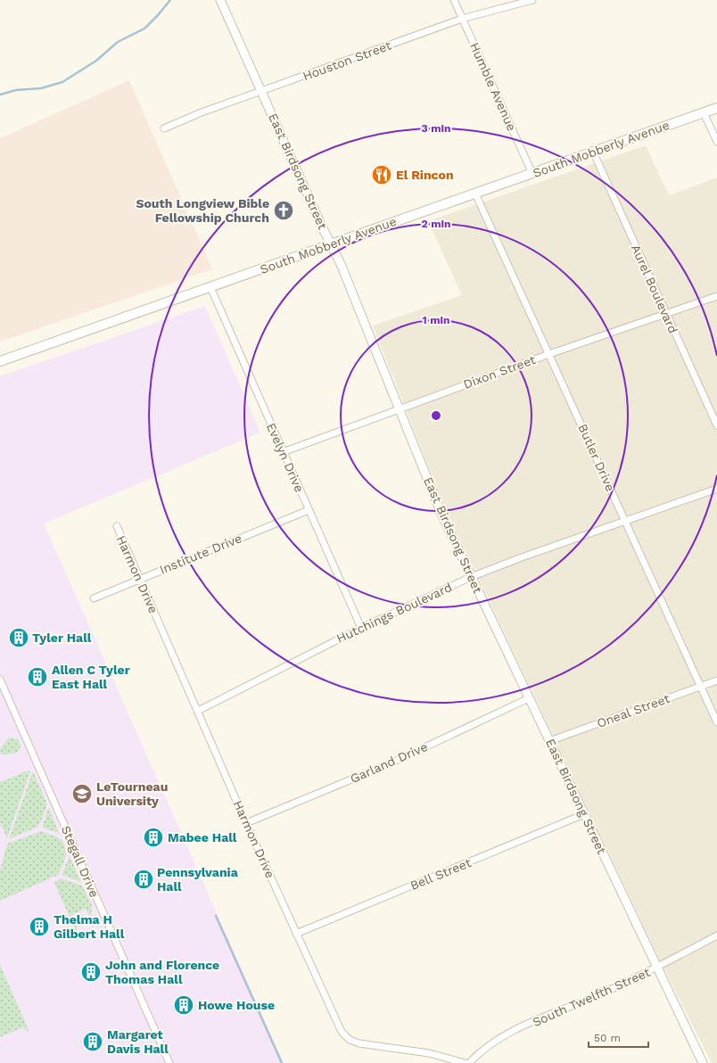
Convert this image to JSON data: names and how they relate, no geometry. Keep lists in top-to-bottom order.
{
  "streets": {
    "main road": ["South Mobberly Avenue"],
    "street": [
      "Houston Street",
      "Humble Avenue",
      "East Birdsong Street",
      "Aurel Boulevard",
      "Dixon Street",
      "Evelyn Drive",
      "Butler Drive",
      "Institute Drive",
      "Harmon Drive",
      "Hutchings Boulevard",
      "Oneal Street",
      "Garland Drive",
      "Stegall Drive",
      "Bell Street",
      "South Twelfth Street"
    ]
  },
  "crossings": [
    ["Houston Street", "Humble Avenue"],
    ["Houston Street", "East Birdsong Street"],
    ["Humble Avenue", "South Mobberly Avenue"],
    ["South Mobberly Avenue", "East Birdsong Street"],
    ["South Mobberly Avenue", "Aurel Boulevard"],
    ["South Mobberly Avenue", "Evelyn Drive"],
    ["South Mobberly Avenue", "Butler Drive"],
    ["East Birdsong Street", "Dixon Street"],
    ["East Birdsong Street", "Hutchings Boulevard"],
    ["East Birdsong Street", "Oneal Street"],
    ["East Birdsong Street", "Garland Drive"],
    ["East Birdsong Street", "Bell Street"],
    ["East Birdsong Street", "South Twelfth Street"],
    ["Aurel Boulevard", "Dixon Street"],
    ["Dixon Street", "Evelyn Drive"],
    ["Dixon Street", "Butler Drive"],
    ["Evelyn Drive", "Institute Drive"],
    ["Evelyn Drive", "Hutchings Boulevard"],
    ["Butler Drive", "Hutchings Boulevard"],
    ["Butler Drive", "Oneal Street"],
    ["Institute Drive", "Harmon Drive"],
    ["Harmon Drive", "Hutchings Boulevard"],
    ["Harmon Drive", "Garland Drive"],
    ["Harmon Drive", "Bell Street"]
  ],
  "places": {
    "restaurant": ["El Rincon"],
    "church": ["South Longview Bible Fellowship Church"],
    "building": [
      "Tyler Hall",
      "Allen C Tyler East Hall",
      "Mabee Hall",
      "Pennsylvania Hall",
      "Thelma H Gilbert Hall",
      "John and Florence Thomas Hall",
      "Howe House",
      "Margaret Davis Hall"
    ],
    "school or university": ["LeTourneau University"]
  },
  "scale_bar": "50 m",
  "rings": ["3 min", "2 min", "1 min"]
}
